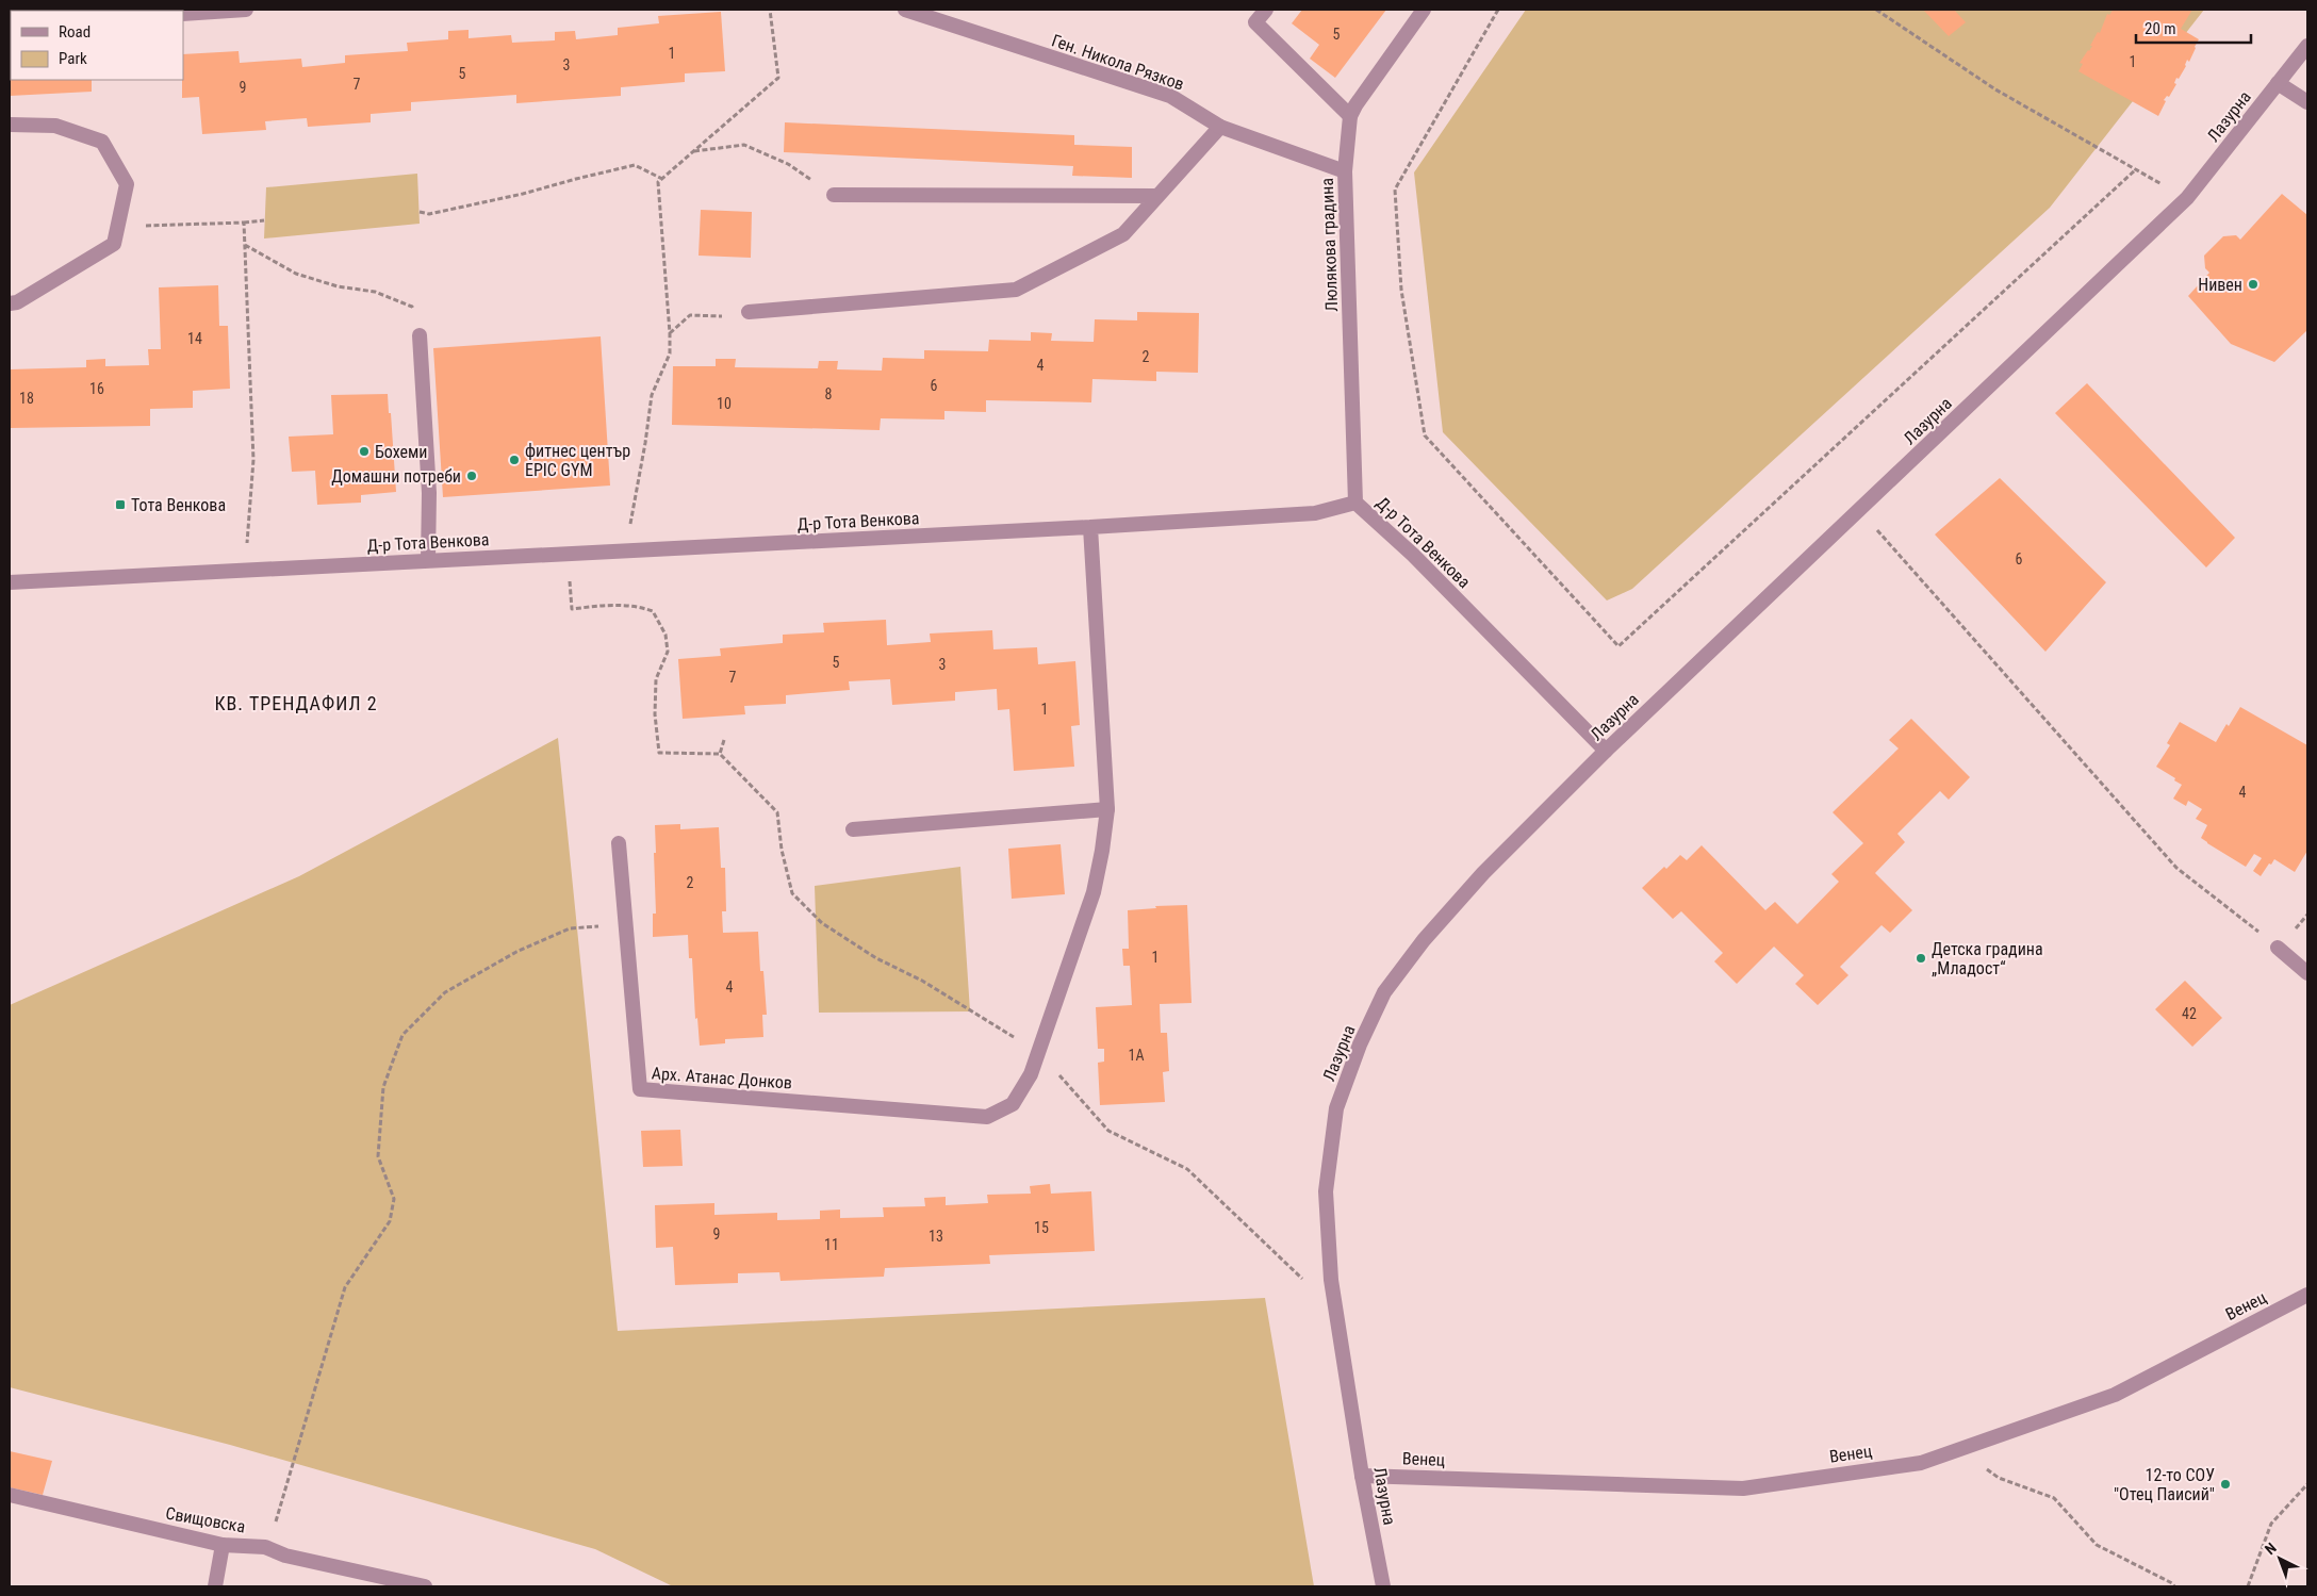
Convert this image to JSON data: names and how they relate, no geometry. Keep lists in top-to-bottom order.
{
  "streets": {
    "street": [
      "Ген. Никола Рязков",
      "Лазурна",
      "Люлякова градина",
      "Д-р Тота Венкова",
      "Арх. Атанас Донков",
      "Венец",
      "Свищовска"
    ]
  },
  "crossings": [
    ["Ген. Никола Рязков", "Люлякова градина"],
    ["Лазурна", "Д-р Тота Венкова"],
    ["Лазурна", "Венец"],
    ["Люлякова градина", "Д-р Тота Венкова"]
  ],
  "districts": ["КВ. ТРЕНДАФИЛ 2"],
  "places": {
    "other": [
      "Нивен",
      "Бохеми",
      "фитнес център EPIC GYM",
      "Домашни потреби",
      "Детска градина „Младост“",
      "12-то СОУ \"Отец Паисий\""
    ],
    "transit": ["Тота Венкова"]
  },
  "house_numbers": [
    "5",
    "1",
    "1",
    "3",
    "5",
    "7",
    "9",
    "14",
    "2",
    "4",
    "6",
    "16",
    "8",
    "18",
    "10",
    "6",
    "5",
    "3",
    "7",
    "1",
    "4",
    "2",
    "1",
    "4",
    "42",
    "1А",
    "15",
    "9",
    "13",
    "11"
  ],
  "legend": ["Road", "Park"],
  "scale_bar": "20 m",
  "north": "top left"
}
